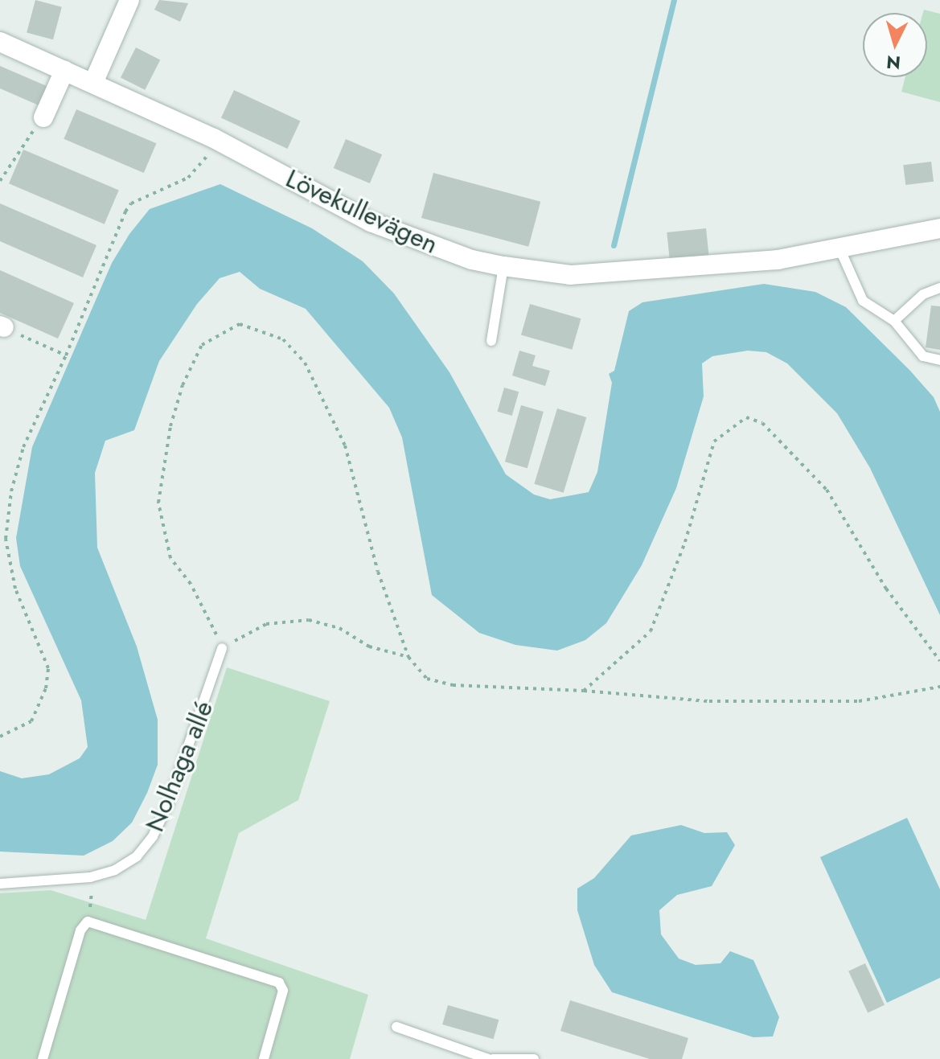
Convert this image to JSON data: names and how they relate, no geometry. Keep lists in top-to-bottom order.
{
  "streets": {
    "street": ["Lövekullevägen"],
    "lane": ["Nolhaga allé"]
  },
  "north": "bottom"
}
